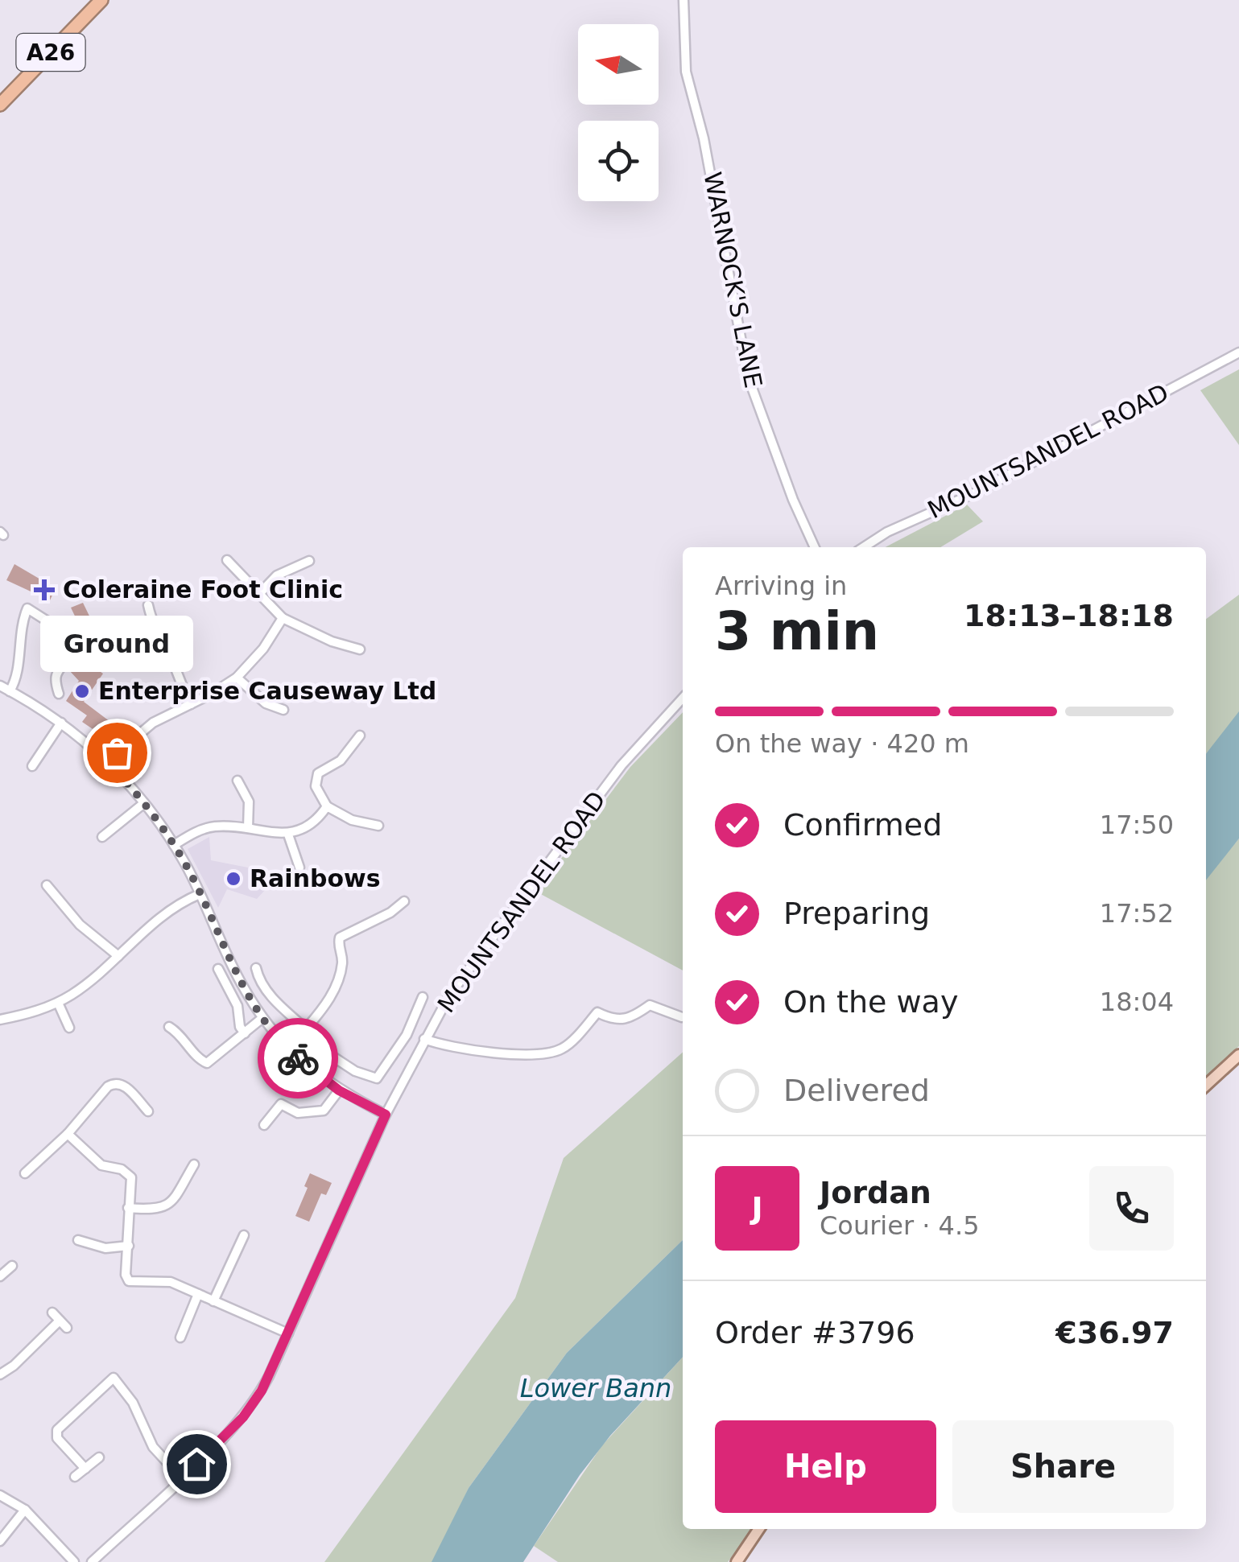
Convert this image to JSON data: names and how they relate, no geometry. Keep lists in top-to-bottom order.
{
  "streets": {
    "highway": ["A26"],
    "street": ["WARNOCK'S LANE", "MOUNTSANDEL ROAD"]
  },
  "water": ["Lower Bann"],
  "places": {
    "health": ["Coleraine Foot Clinic"],
    "other": ["Enterprise Causeway Ltd", "Ground", "Rainbows"]
  },
  "north": "left",
  "page": {
    "heading": ["3 min", "Arriving in", "18:13–18:18"],
    "panel": [
      "Jordan",
      "Courier · 4.5",
      "Order #3796",
      "€36.97"
    ],
    "bubble": "Ground",
    "bar": "On the way · 420 m",
    "list": [
      ["Confirmed", "17:50"],
      ["Preparing", "17:52"],
      ["On the way", "18:04"],
      "Delivered"
    ],
    "round": "J",
    "buttons": ["Help", "Share"]
  }
}
